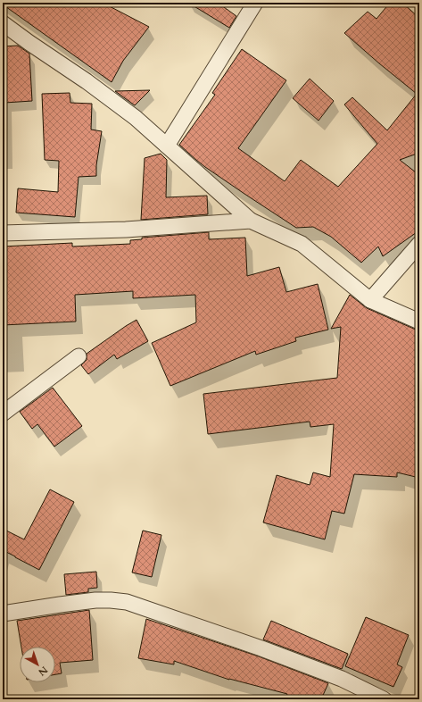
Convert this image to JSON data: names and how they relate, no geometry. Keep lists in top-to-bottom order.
{
  "north": "bottom right"
}
